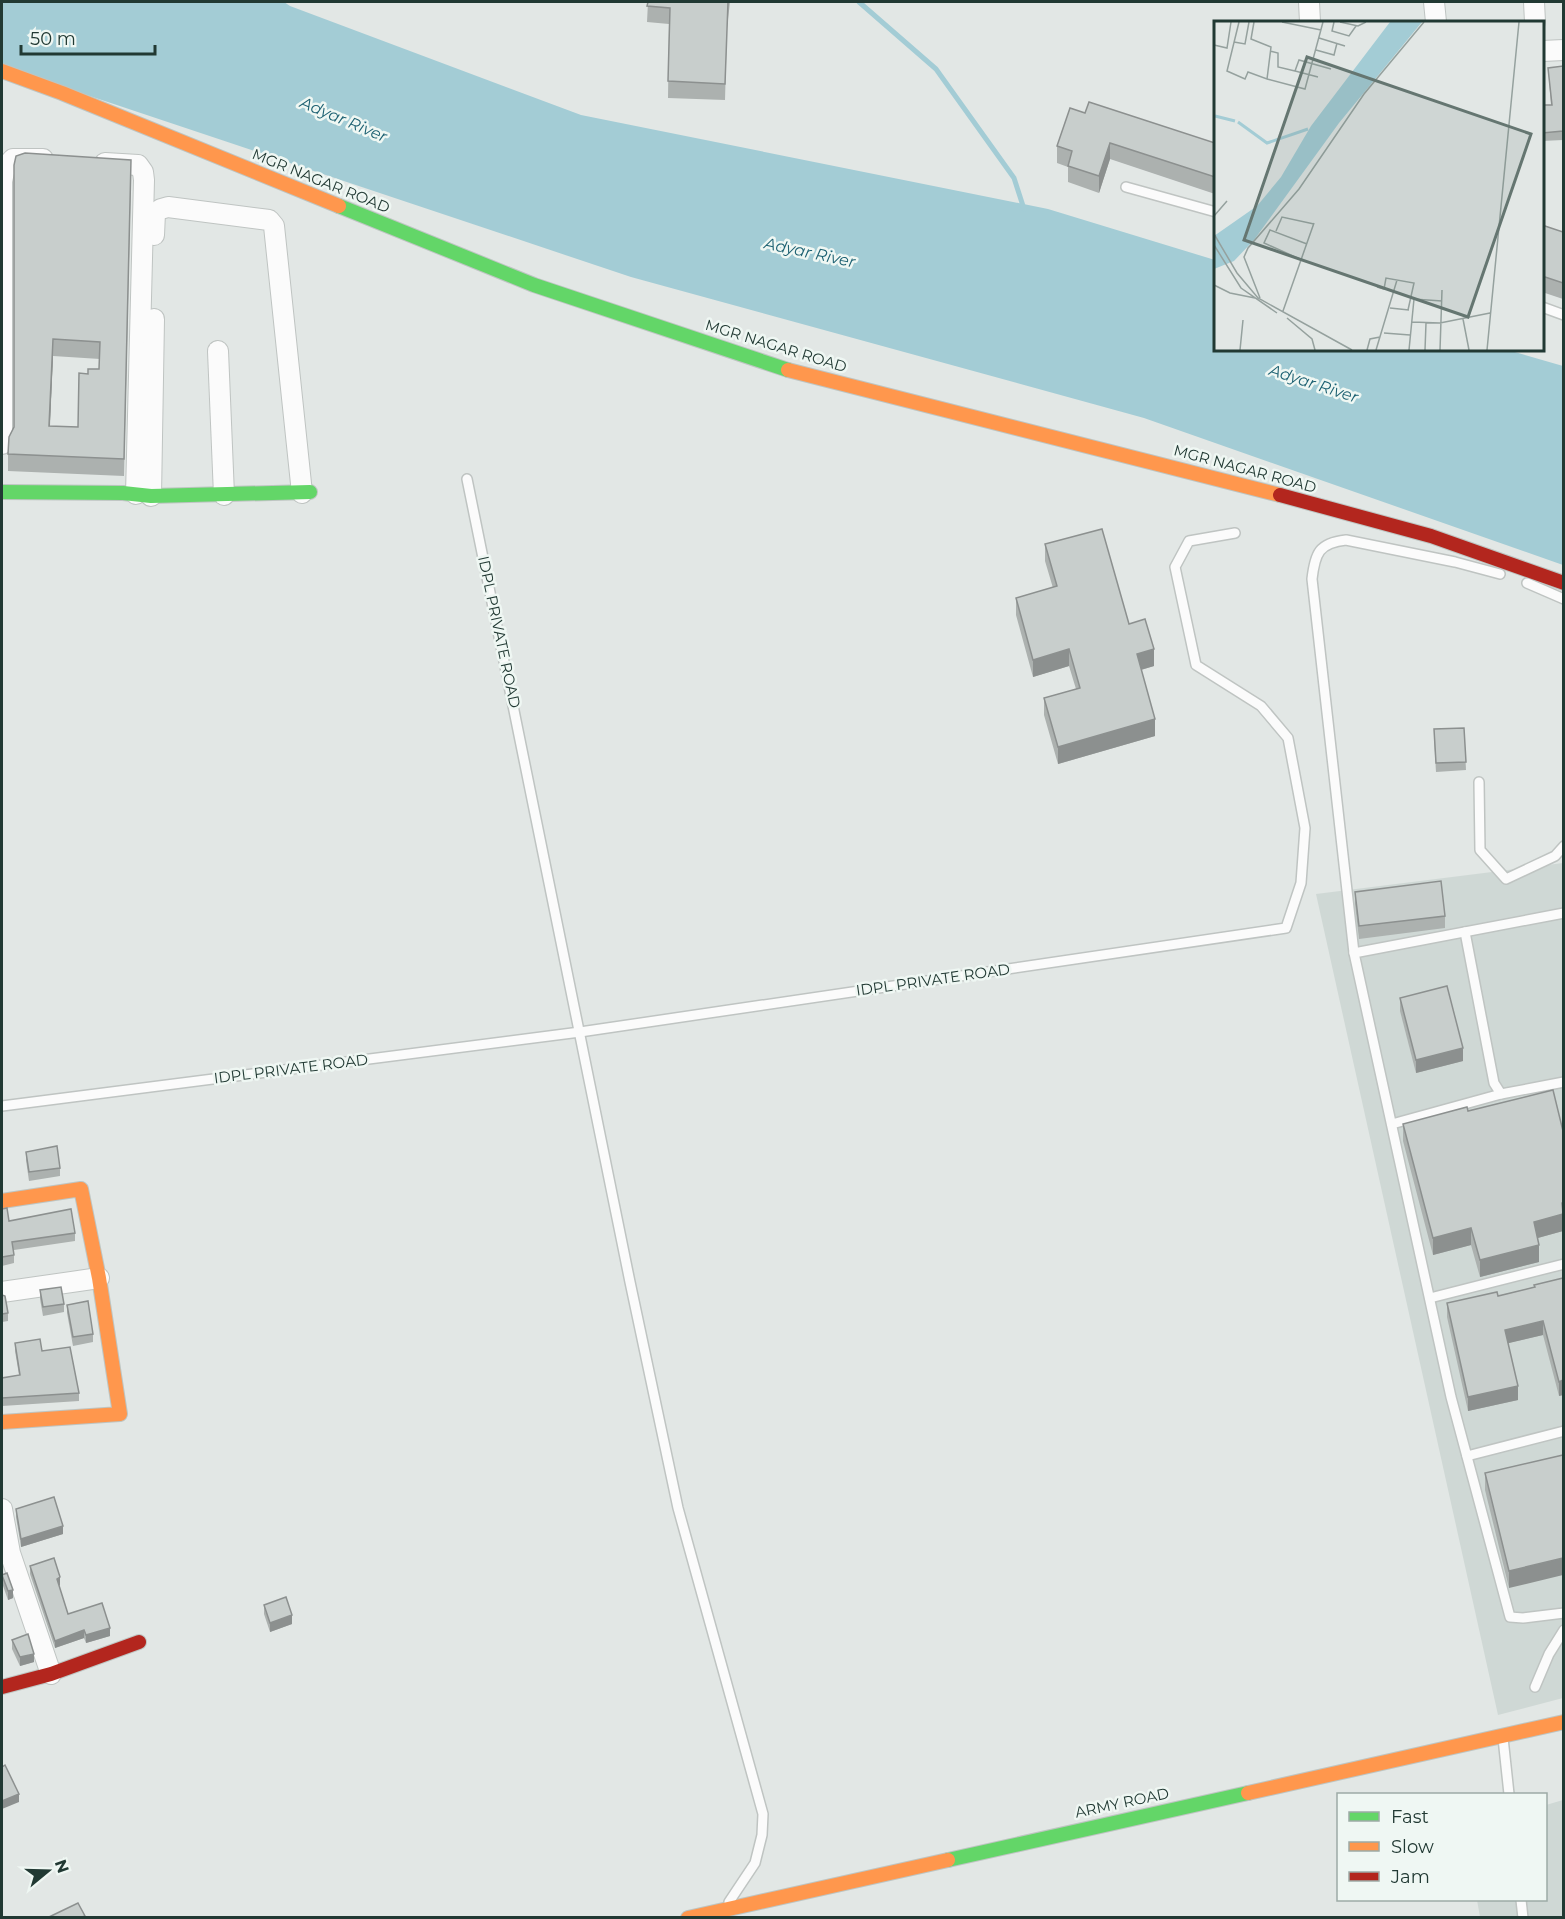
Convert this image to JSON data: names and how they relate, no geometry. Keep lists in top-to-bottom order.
{
  "streets": {
    "street": ["MGR NAGAR ROAD", "ARMY ROAD"],
    "lane": ["IDPL PRIVATE ROAD"]
  },
  "water": ["Adyar River"],
  "legend": ["Fast", "Slow", "Jam"],
  "scale_bar": "50 m",
  "north": "right"
}
